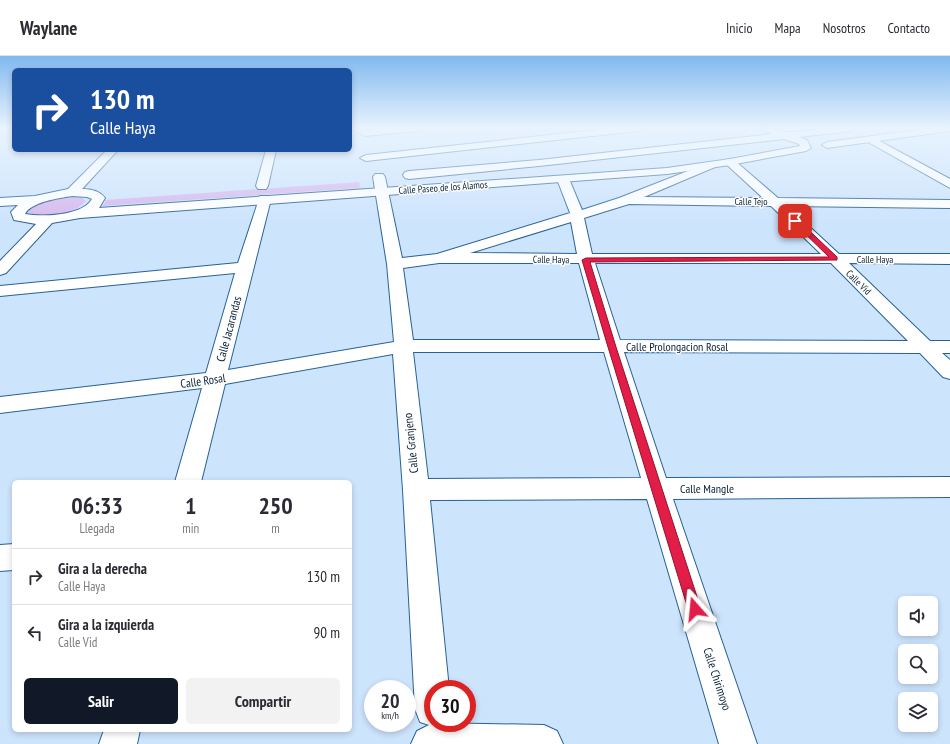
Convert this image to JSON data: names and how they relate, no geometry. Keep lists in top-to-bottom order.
{
  "streets": {
    "street": [
      "Calle Paseo de los Álamos",
      "Calle Tejo",
      "Calle Haya",
      "Calle Vid",
      "Calle Jacarandas",
      "Calle Prolongacion Rosal",
      "Calle Rosal",
      "Calle Granjeno",
      "Calle Mangle",
      "Calle Chirimoyo"
    ]
  },
  "crossings": [
    ["Calle Paseo de los Álamos", "Calle Tejo"],
    ["Calle Paseo de los Álamos", "Calle Vid"],
    ["Calle Paseo de los Álamos", "Calle Jacarandas"],
    ["Calle Paseo de los Álamos", "Calle Granjeno"],
    ["Calle Paseo de los Álamos", "Calle Chirimoyo"],
    ["Calle Tejo", "Calle Haya"],
    ["Calle Tejo", "Calle Vid"],
    ["Calle Tejo", "Calle Granjeno"],
    ["Calle Tejo", "Calle Chirimoyo"],
    ["Calle Haya", "Calle Vid"],
    ["Calle Haya", "Calle Chirimoyo"],
    ["Calle Vid", "Calle Prolongacion Rosal"],
    ["Calle Jacarandas", "Calle Rosal"],
    ["Calle Prolongacion Rosal", "Calle Rosal"],
    ["Calle Prolongacion Rosal", "Calle Granjeno"],
    ["Calle Prolongacion Rosal", "Calle Chirimoyo"],
    ["Calle Rosal", "Calle Granjeno"],
    ["Calle Granjeno", "Calle Mangle"],
    ["Calle Mangle", "Calle Chirimoyo"]
  ],
  "page": {
    "header": "Waylane",
    "nav": [
      "Inicio",
      "Mapa",
      "Nosotros",
      "Contacto"
    ],
    "turn": ["130 m", "Calle Haya"],
    "eta": [
      "06:33",
      "Llegada",
      "1",
      "min",
      "250",
      "m"
    ],
    "list": [
      {
        "name": "Gira a la derecha",
        "note": "Calle Haya",
        "value": "130 m"
      },
      {
        "name": "Gira a la izquierda",
        "note": "Calle Vid",
        "value": "90 m"
      }
    ],
    "buttons": ["Salir", "Compartir"],
    "speed": "20 km/h",
    "limit": "30"
  }
}
